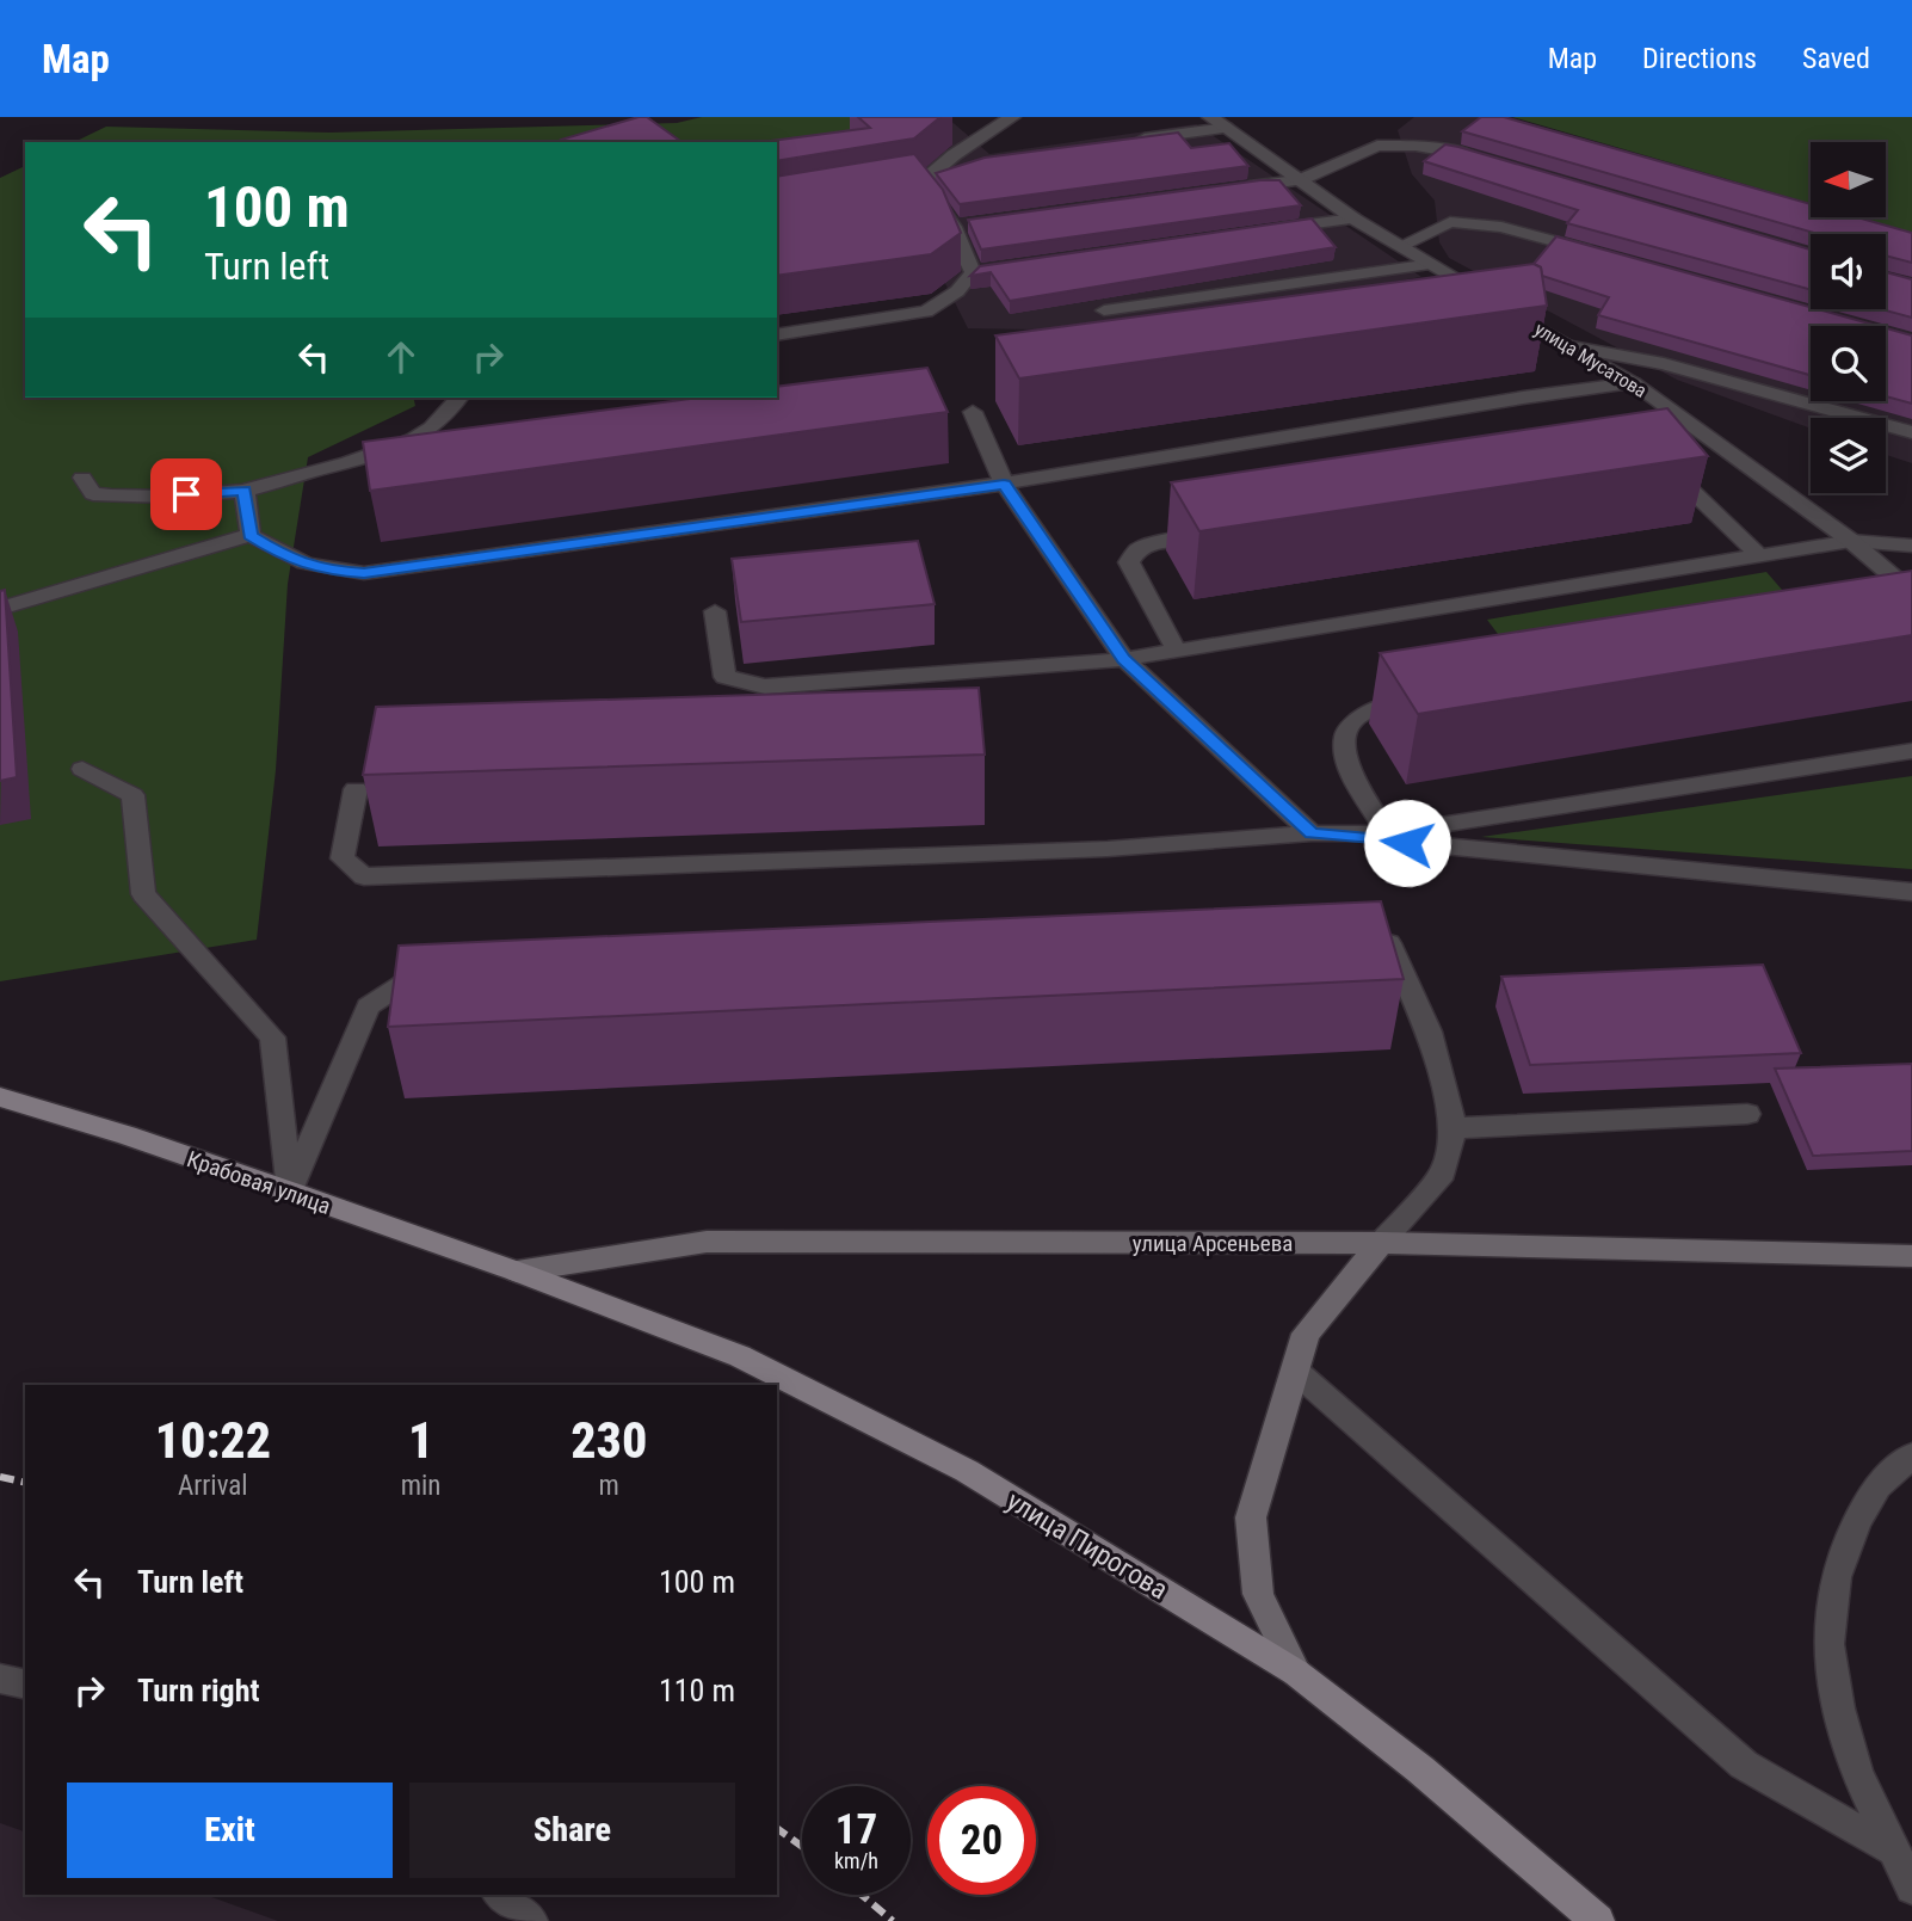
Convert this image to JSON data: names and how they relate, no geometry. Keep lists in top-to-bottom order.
{
  "streets": {
    "main road": ["Крабовая улица", "улица Арсеньева", "улица Пирогова"],
    "street": ["улица Мусатова"]
  },
  "crossings": [
    ["Крабовая улица", "улица Арсеньева"],
    ["Крабовая улица", "улица Пирогова"],
    ["улица Арсеньева", "улица Пирогова"]
  ],
  "north": "left",
  "page": {
    "header": "Map",
    "nav": ["Map", "Directions", "Saved"],
    "turn": ["100 m", "Turn left"],
    "eta": [
      "10:22",
      "Arrival",
      "1",
      "min",
      "230",
      "m"
    ],
    "list": [
      {
        "name": "Turn left",
        "value": "100 m"
      },
      {
        "name": "Turn right",
        "value": "110 m"
      }
    ],
    "buttons": ["Exit", "Share"],
    "speed": "17 km/h",
    "limit": "20"
  }
}
